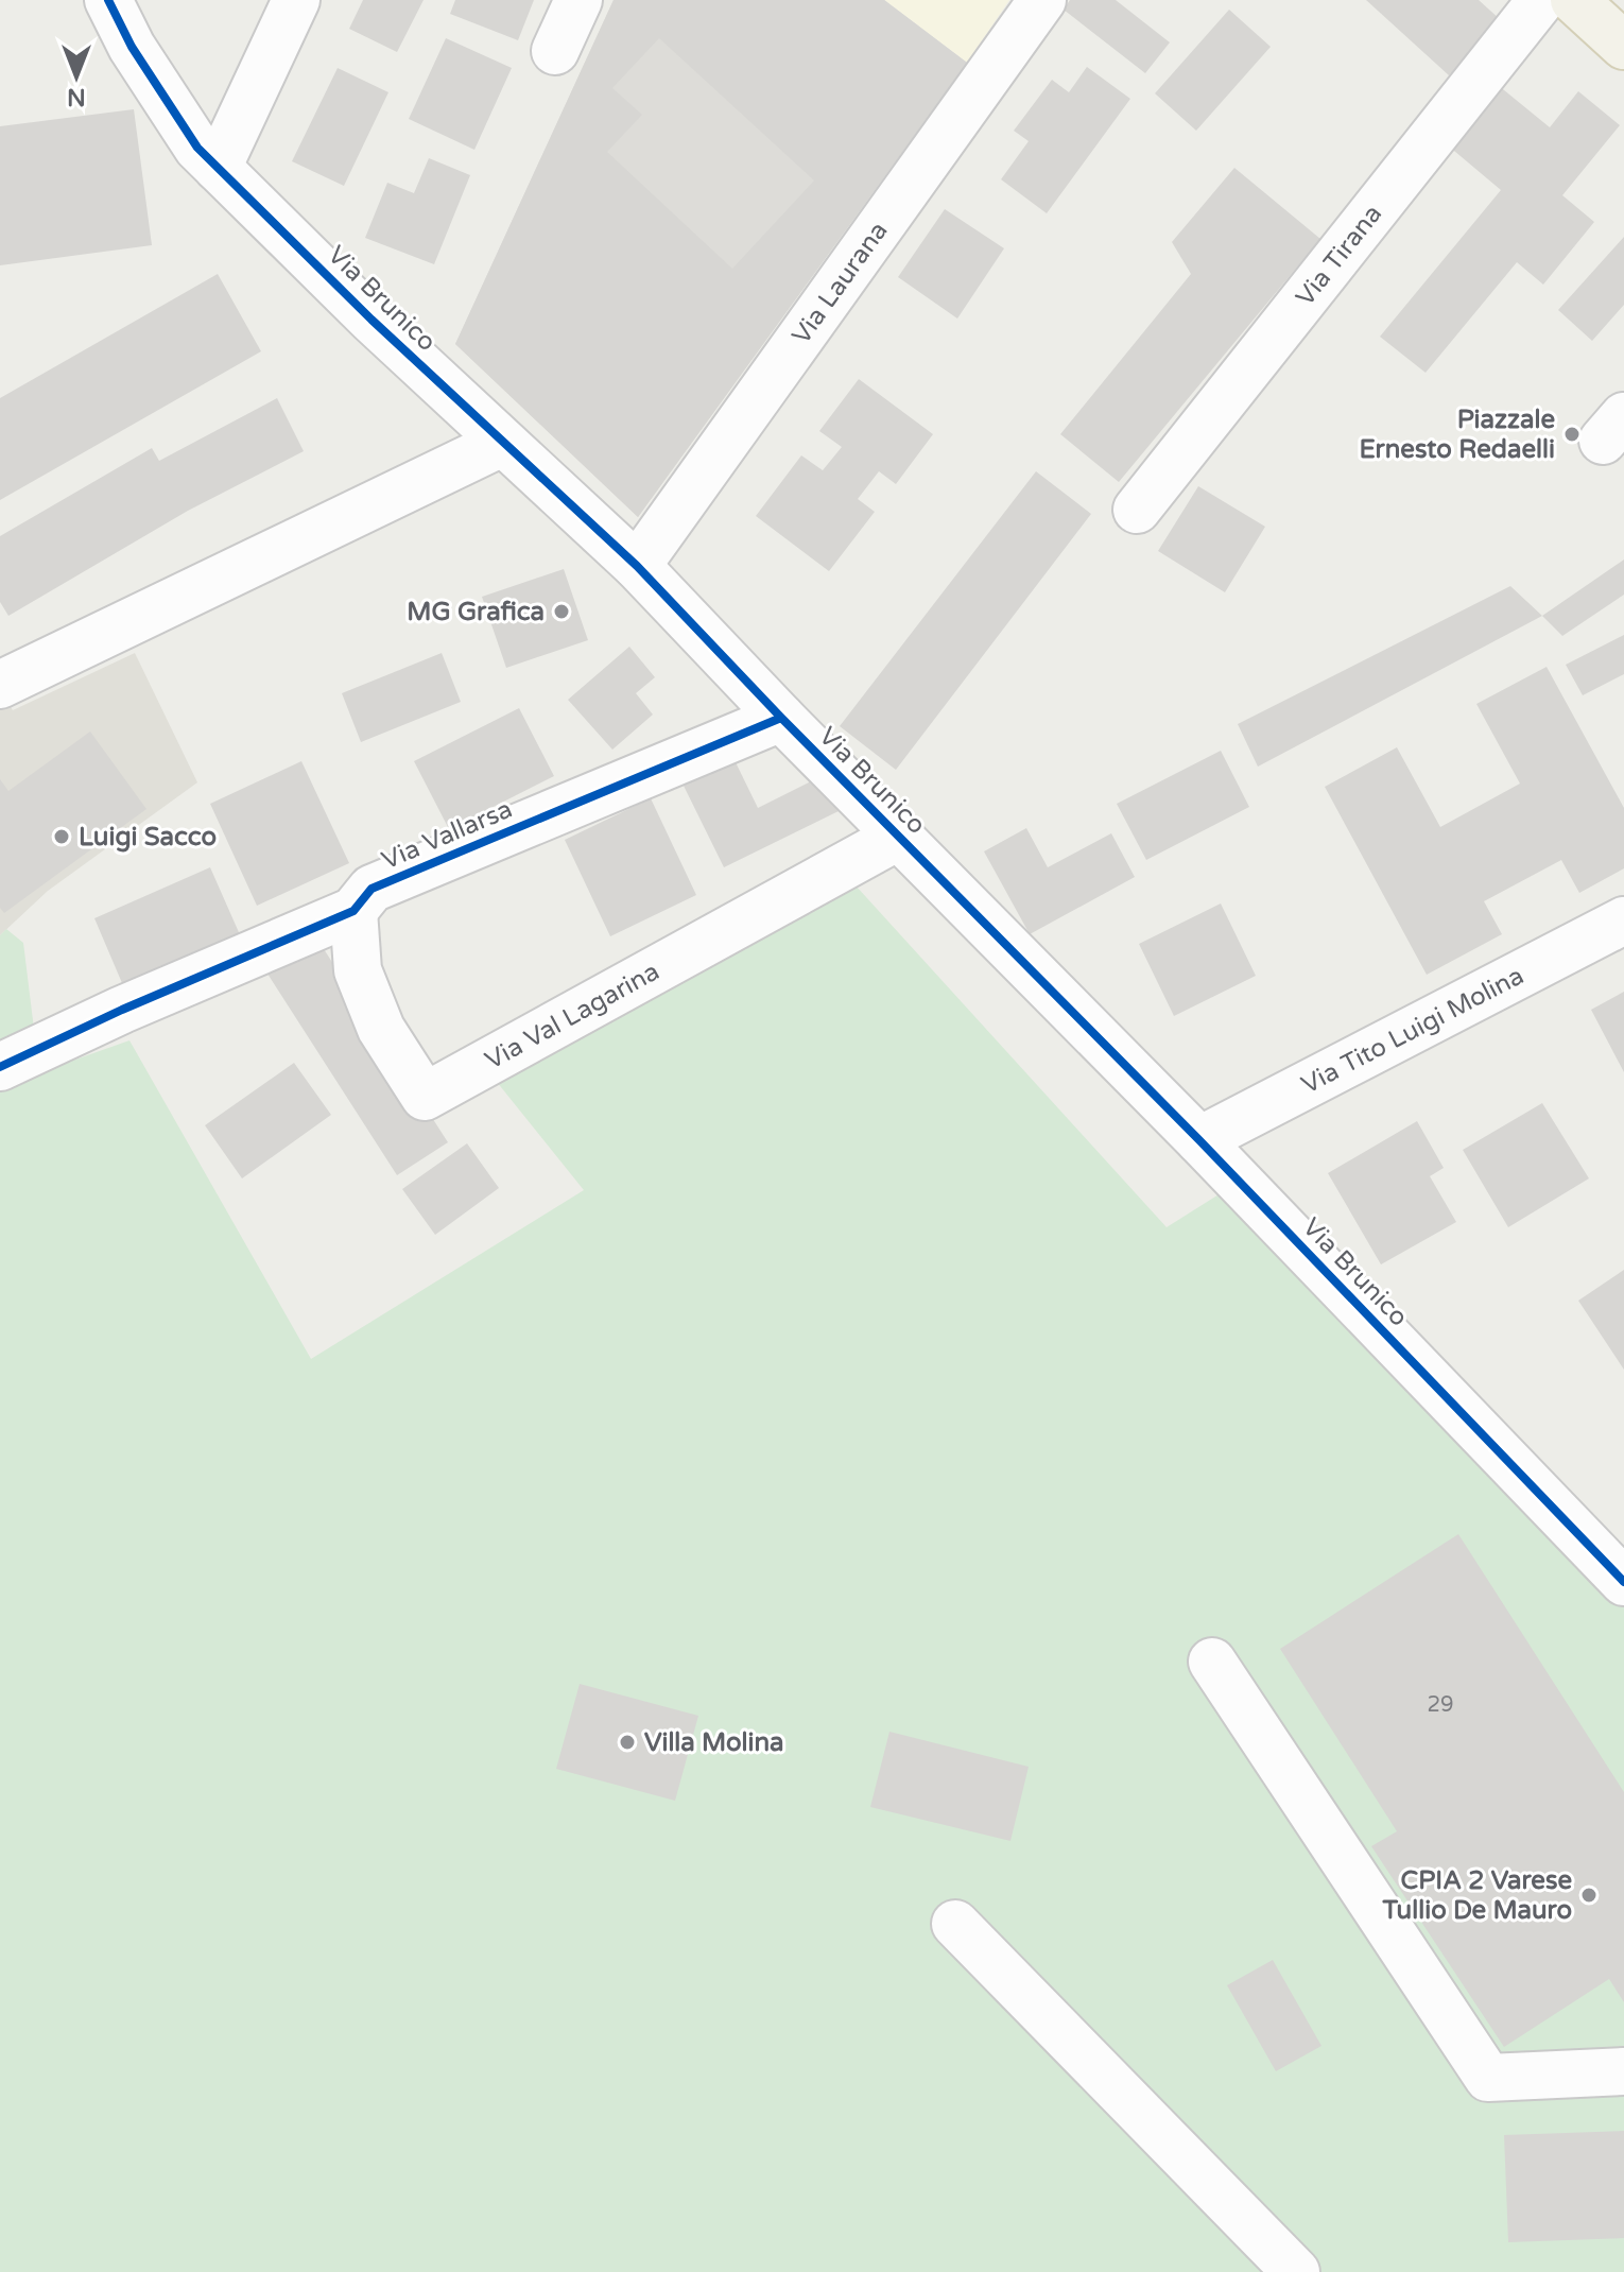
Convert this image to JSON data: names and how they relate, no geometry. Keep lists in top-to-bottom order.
{
  "streets": {
    "street": [
      "Via Tirana",
      "Via Laurana",
      "Via Brunico",
      "Via Vallarsa",
      "Via Val Lagarina",
      "Via Tito Luigi Molina"
    ]
  },
  "crossings": [
    ["Via Laurana", "Via Brunico"],
    ["Via Brunico", "Via Vallarsa"],
    ["Via Brunico", "Via Val Lagarina"],
    ["Via Brunico", "Via Tito Luigi Molina"],
    ["Via Vallarsa", "Via Val Lagarina"]
  ],
  "places": [
    "Piazzale Ernesto Redaelli",
    "MG Grafica",
    "Luigi Sacco",
    "Villa Molina",
    "CPIA 2 Varese Tullio De Mauro"
  ],
  "house_numbers": ["29"],
  "north": "bottom"
}
